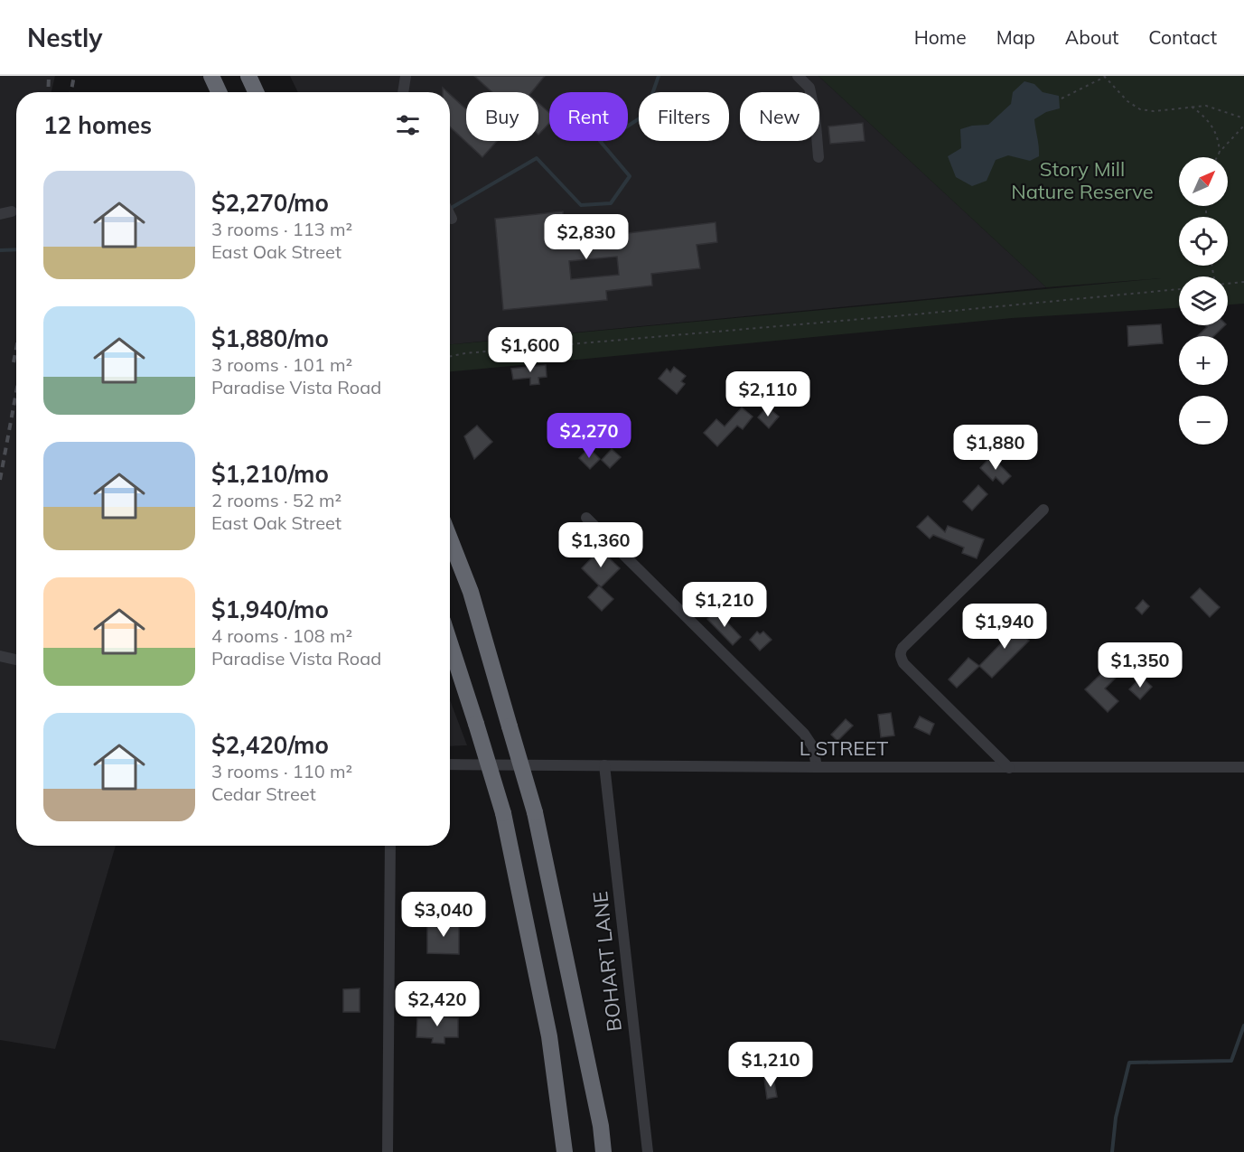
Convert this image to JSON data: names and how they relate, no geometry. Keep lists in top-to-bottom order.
{
  "streets": {
    "street": ["L STREET", "BOHART LANE"]
  },
  "crossings": [
    ["L STREET", "BOHART LANE"]
  ],
  "parks": ["Story Mill Nature Reserve"],
  "north": "top right",
  "page": {
    "header": "Nestly",
    "nav": [
      "Home",
      "Map",
      "About",
      "Contact"
    ],
    "chip": [
      "Buy",
      "Rent",
      "Filters",
      "New"
    ],
    "heading": "12 homes",
    "map_buttons": ["+", "−"],
    "list": [
      {
        "name": "$2,270/mo",
        "note": "3 rooms · 113 m² · East Oak Street"
      },
      {
        "name": "$1,880/mo",
        "note": "3 rooms · 101 m² · Paradise Vista Road"
      },
      {
        "name": "$1,210/mo",
        "note": "2 rooms · 52 m² · East Oak Street"
      },
      {
        "name": "$1,940/mo",
        "note": "4 rooms · 108 m² · Paradise Vista Road"
      },
      {
        "name": "$2,420/mo",
        "note": "3 rooms · 110 m² · Cedar Street"
      }
    ],
    "price": [
      "$2,830",
      "$1,600",
      "$2,110",
      "$2,270",
      "$1,880",
      "$1,360",
      "$1,210",
      "$1,940",
      "$1,350",
      "$3,040",
      "$2,420",
      "$1,210"
    ]
  }
}
